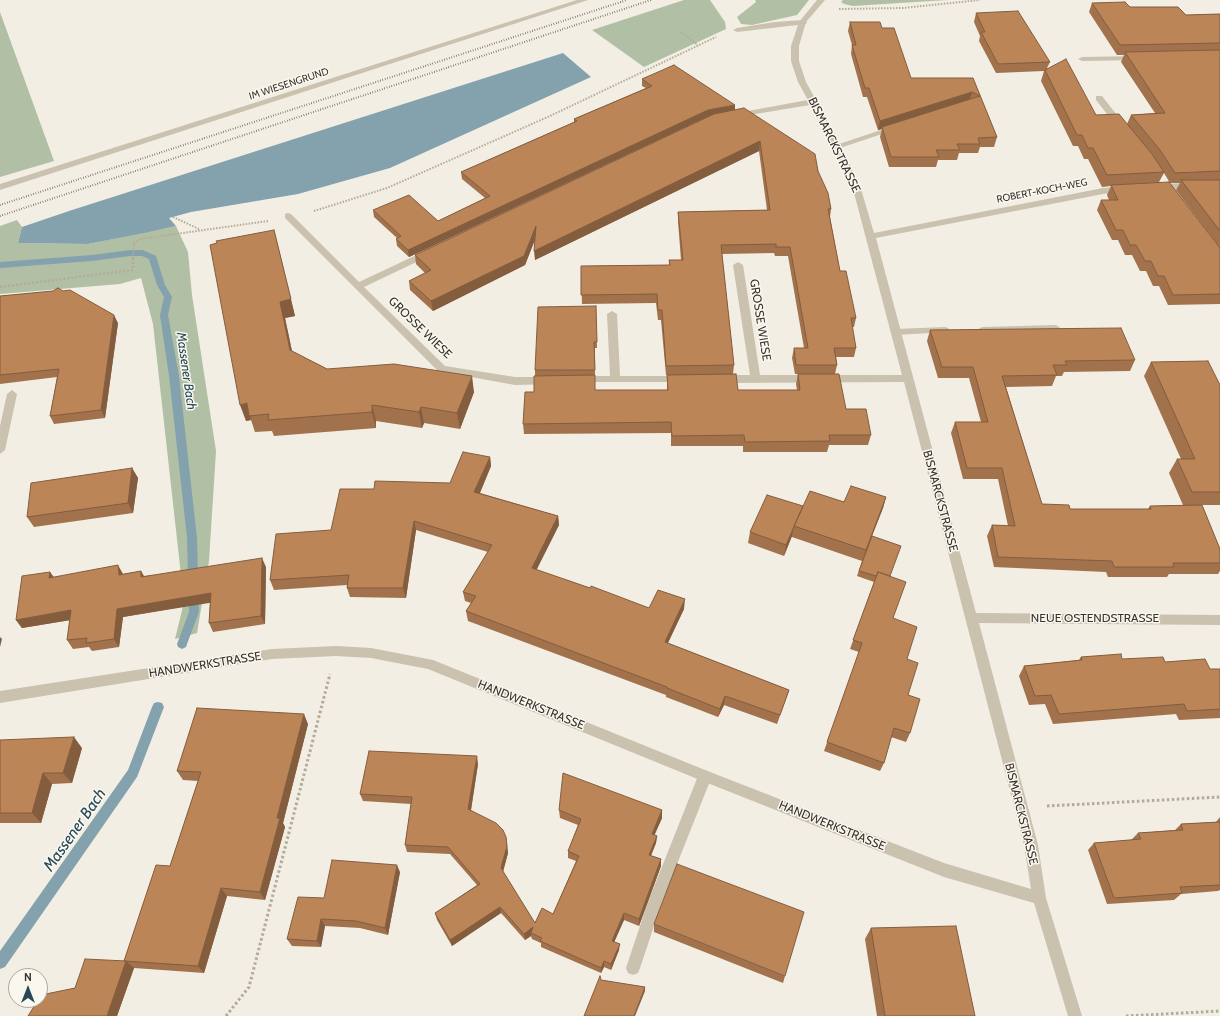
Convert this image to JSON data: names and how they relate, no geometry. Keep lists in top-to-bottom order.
{
  "streets": {
    "street": [
      "IM WIESENGRUND",
      "BISMARCKSTRASSE",
      "ROBERT-KOCH-WEG",
      "GROSSE WIESE",
      "NEUE OSTENDSTRASSE",
      "HANDWERKSTRASSE"
    ]
  },
  "crossings": [
    ["BISMARCKSTRASSE", "ROBERT-KOCH-WEG"],
    ["BISMARCKSTRASSE", "GROSSE WIESE"],
    ["BISMARCKSTRASSE", "NEUE OSTENDSTRASSE"],
    ["BISMARCKSTRASSE", "HANDWERKSTRASSE"]
  ],
  "water": ["Massener Bach"],
  "north": "top"
}
